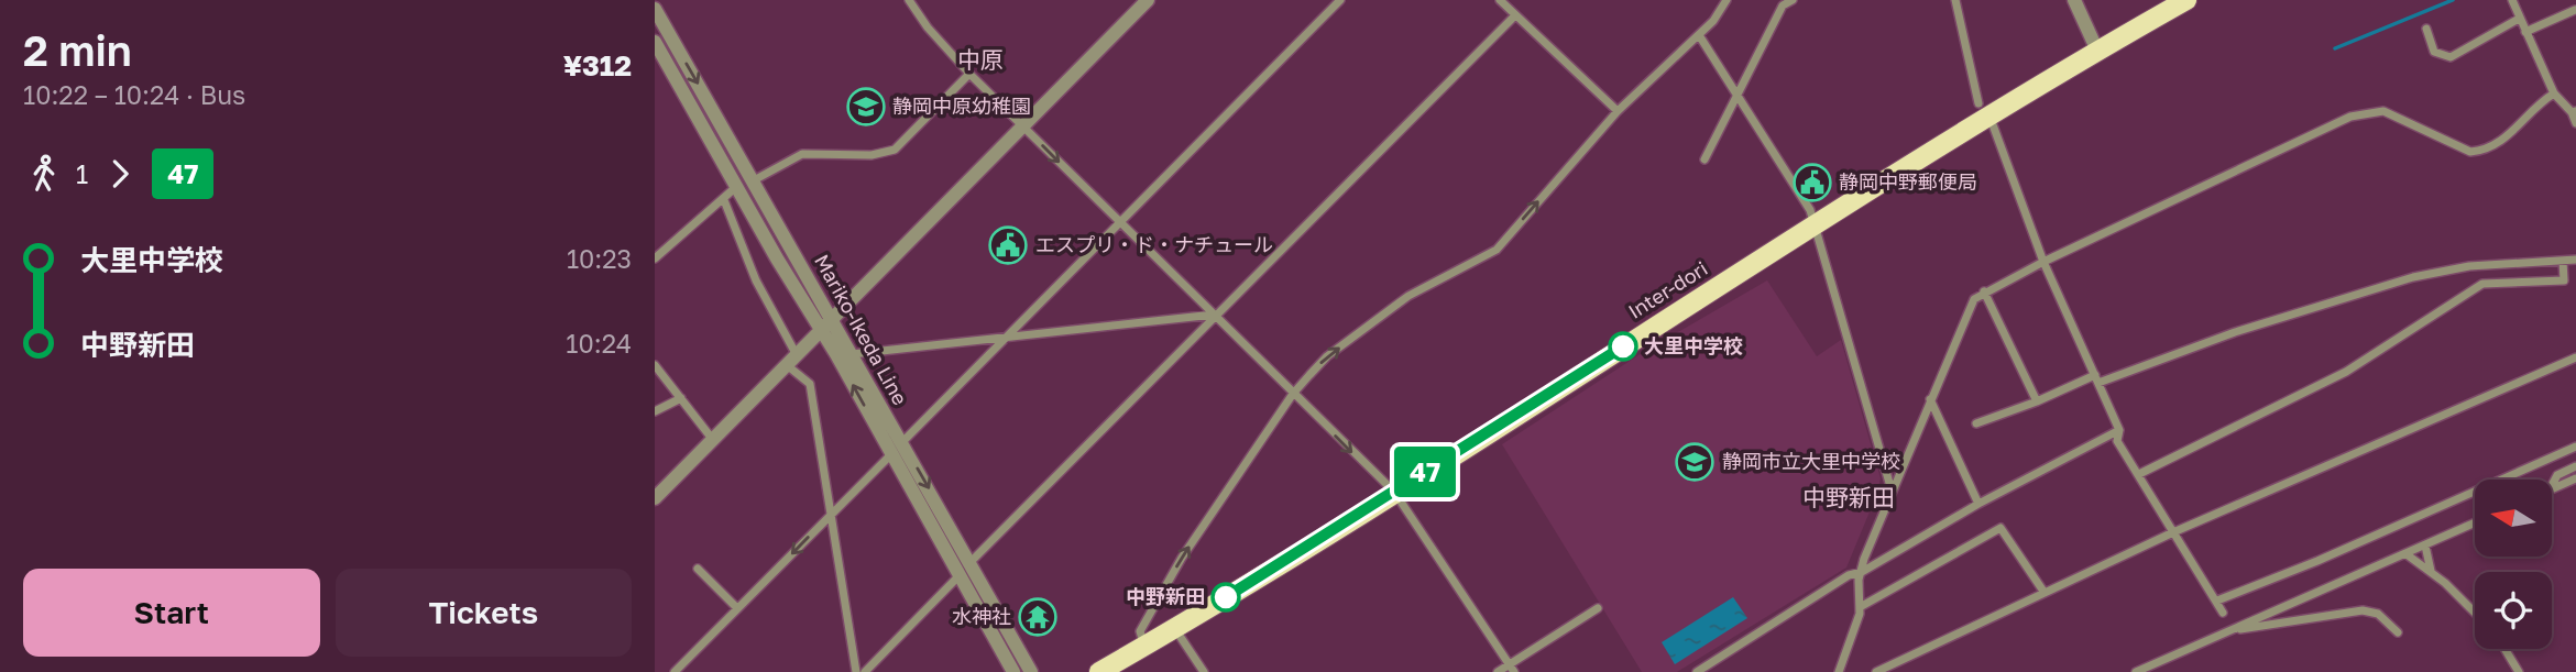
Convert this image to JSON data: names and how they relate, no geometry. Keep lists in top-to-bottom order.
{
  "streets": {
    "main road": ["Inter-dori"],
    "street": ["Mariko-Ikeda Line"]
  },
  "districts": ["中原", "中野新田"],
  "places": {
    "school or university": ["静岡中原幼稚園", "静岡市立大里中学校"],
    "public building": ["静岡中野郵便局", "エスプリ・ド・ナチュール"],
    "other": ["大里中学校", "中野新田"],
    "temple": ["水神社"]
  },
  "lines": ["bus line 47"],
  "north": "left",
  "page": {
    "heading": ["2 min", "10:22 – 10:24 · Bus", "¥312"],
    "on_map": "47",
    "legs": ["1", "47"],
    "list": [
      {
        "name": "大里中学校",
        "value": "10:23"
      },
      {
        "name": "中野新田",
        "value": "10:24"
      }
    ],
    "buttons": ["Start", "Tickets"]
  }
}
